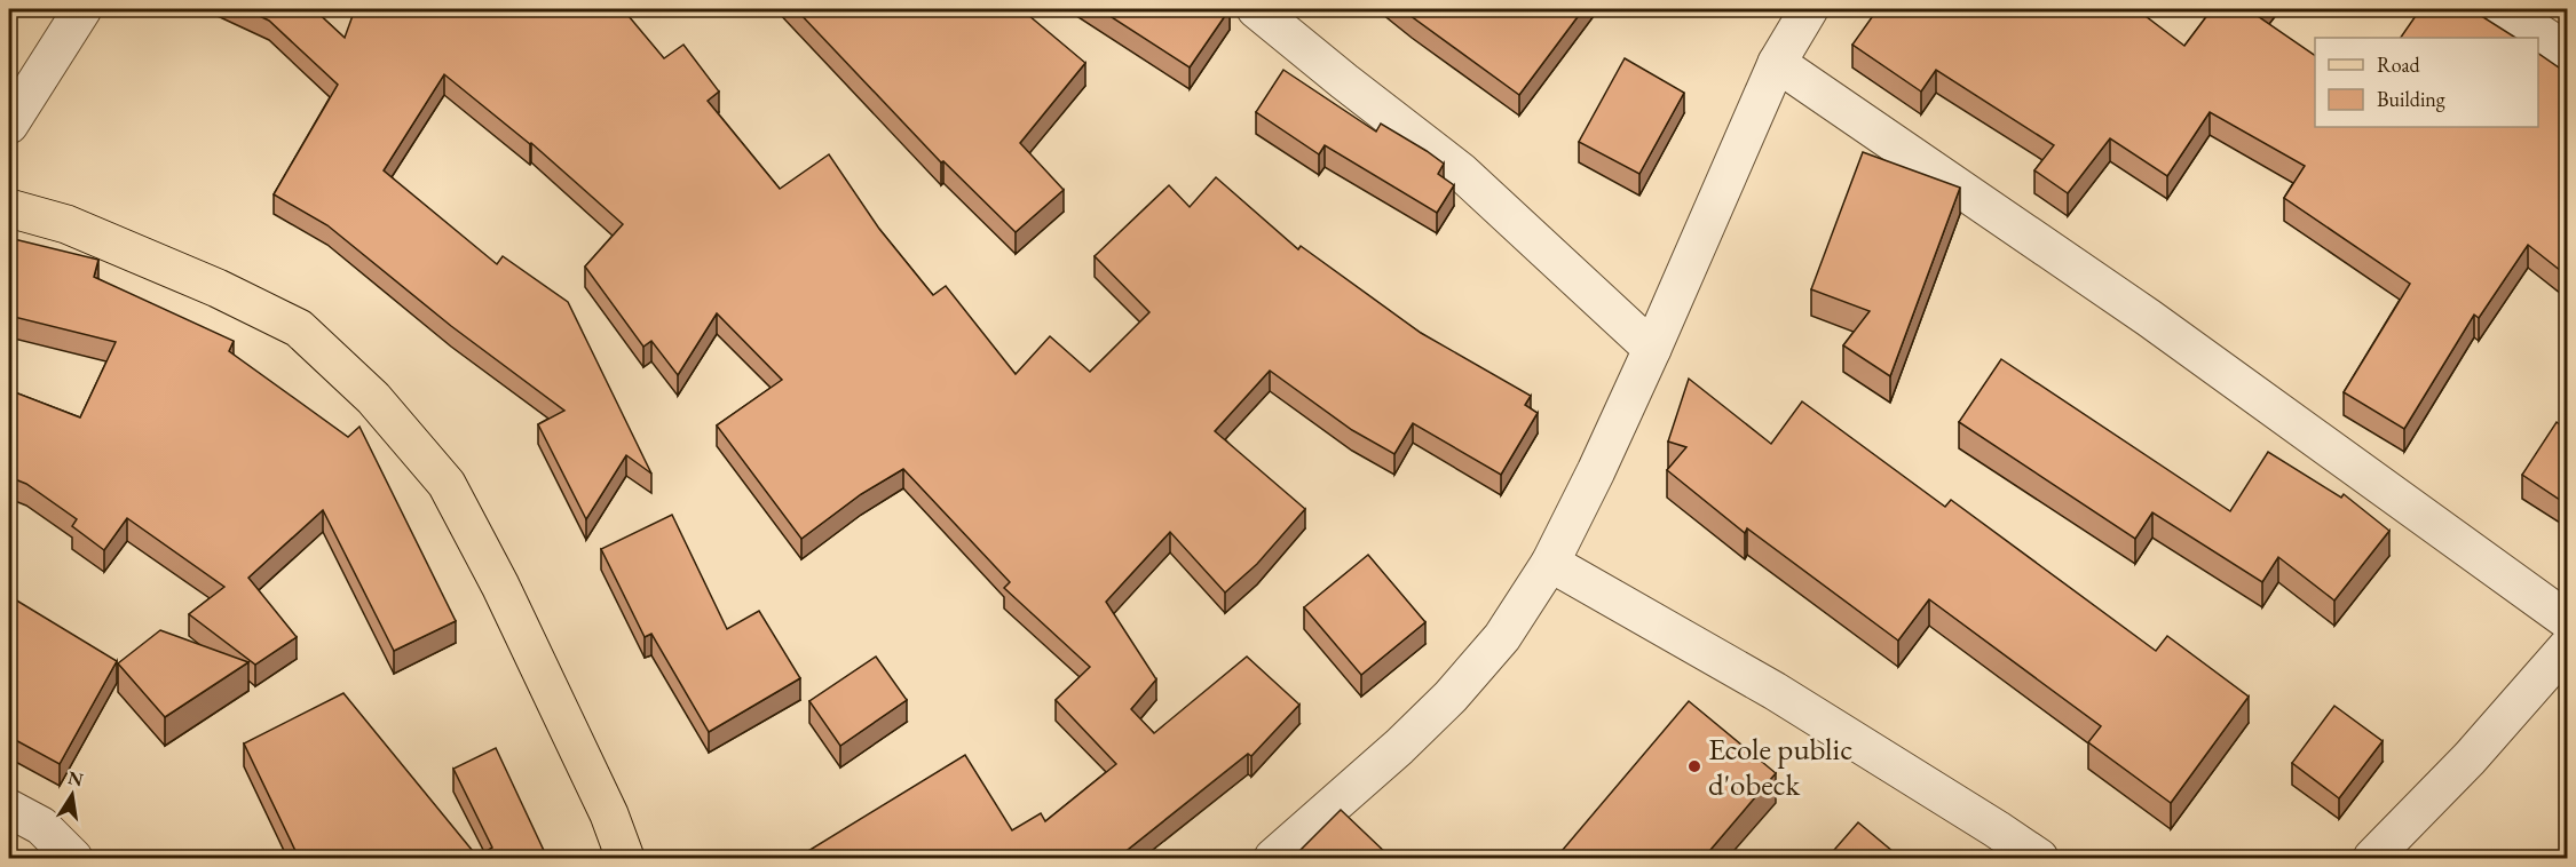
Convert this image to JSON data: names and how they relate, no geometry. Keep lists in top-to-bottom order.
{
  "places": ["Ecole public d'obeck"],
  "legend": ["Road", "Building"],
  "north": "top"
}
